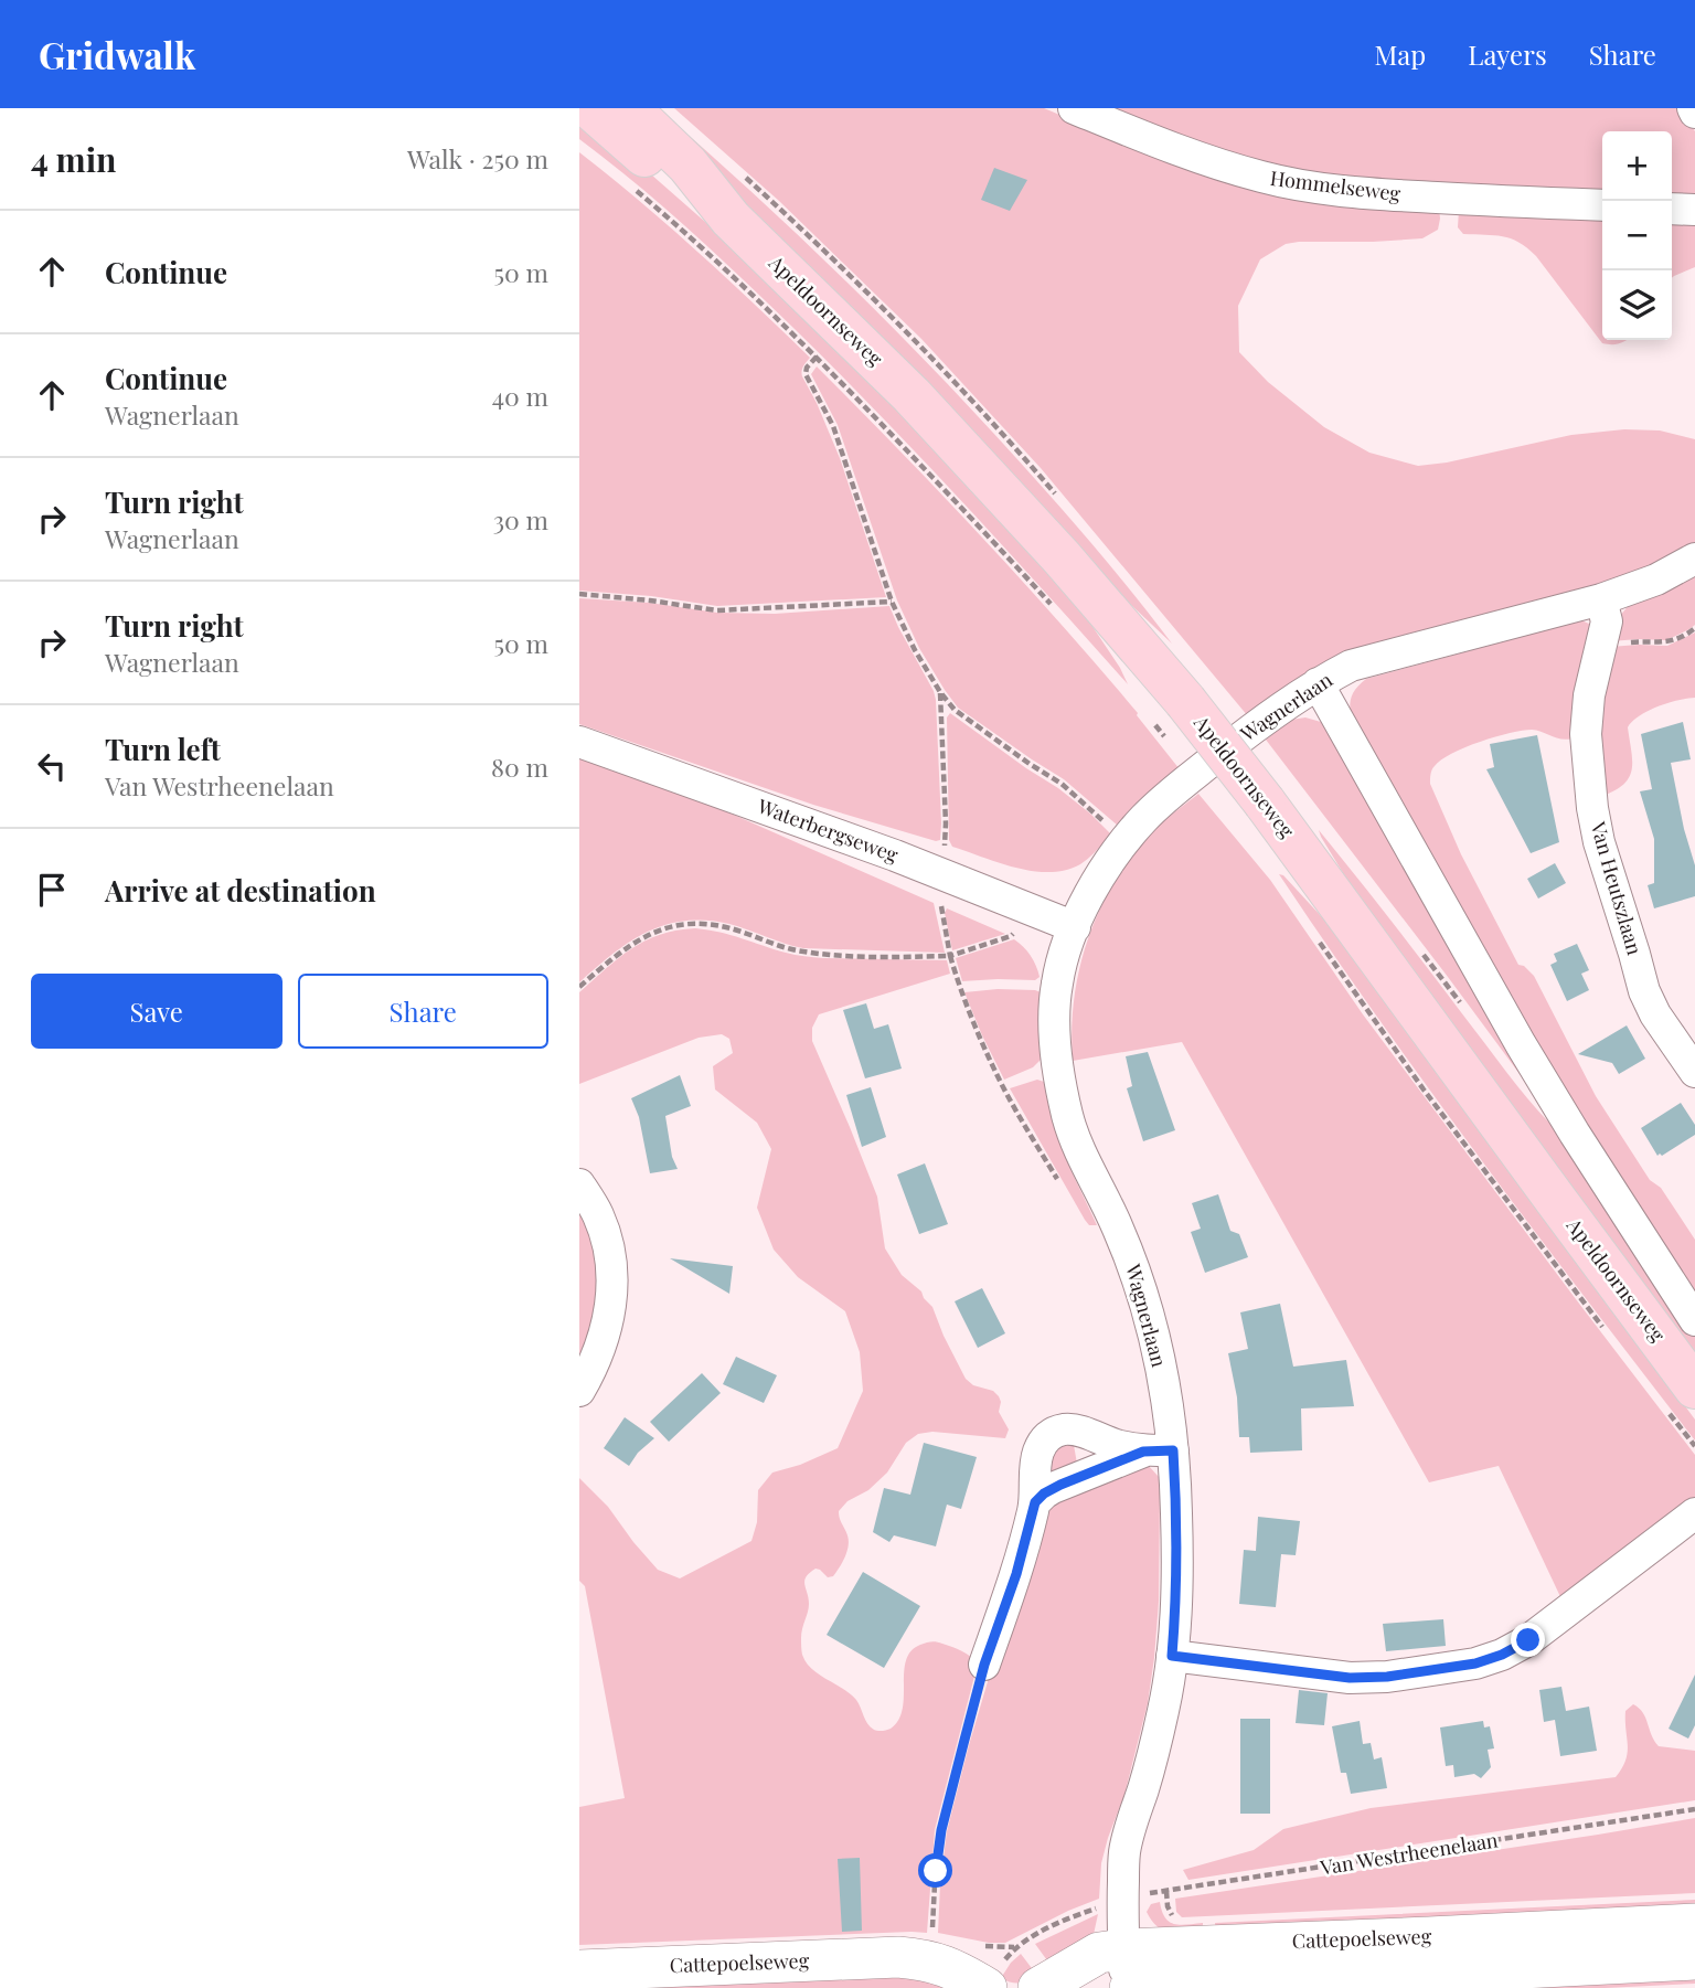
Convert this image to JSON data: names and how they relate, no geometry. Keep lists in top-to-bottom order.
{
  "streets": {
    "main road": ["Apeldoornseweg"],
    "street": [
      "Hommelseweg",
      "Wagnerlaan",
      "Waterbergseweg",
      "Van Heutszlaan",
      "Cattepoelseweg"
    ],
    "path": ["Van Westrheenelaan"]
  },
  "crossings": [
    ["Apeldoornseweg", "Wagnerlaan"],
    ["Wagnerlaan", "Waterbergseweg"],
    ["Wagnerlaan", "Van Heutszlaan"],
    ["Wagnerlaan", "Van Westrheenelaan"],
    ["Wagnerlaan", "Cattepoelseweg"]
  ],
  "page": {
    "header": "Gridwalk",
    "nav": ["Map", "Layers", "Share"],
    "heading": ["4 min", "Walk · 250 m"],
    "map_buttons": ["+", "−"],
    "list": [
      ["Continue", "50 m"],
      ["Continue", "Wagnerlaan", "40 m"],
      ["Turn right", "Wagnerlaan", "30 m"],
      ["Turn right", "Wagnerlaan", "50 m"],
      ["Turn left", "Van Westrheenelaan", "80 m"],
      "Arrive at destination"
    ],
    "buttons": ["Save", "Share"]
  }
}
